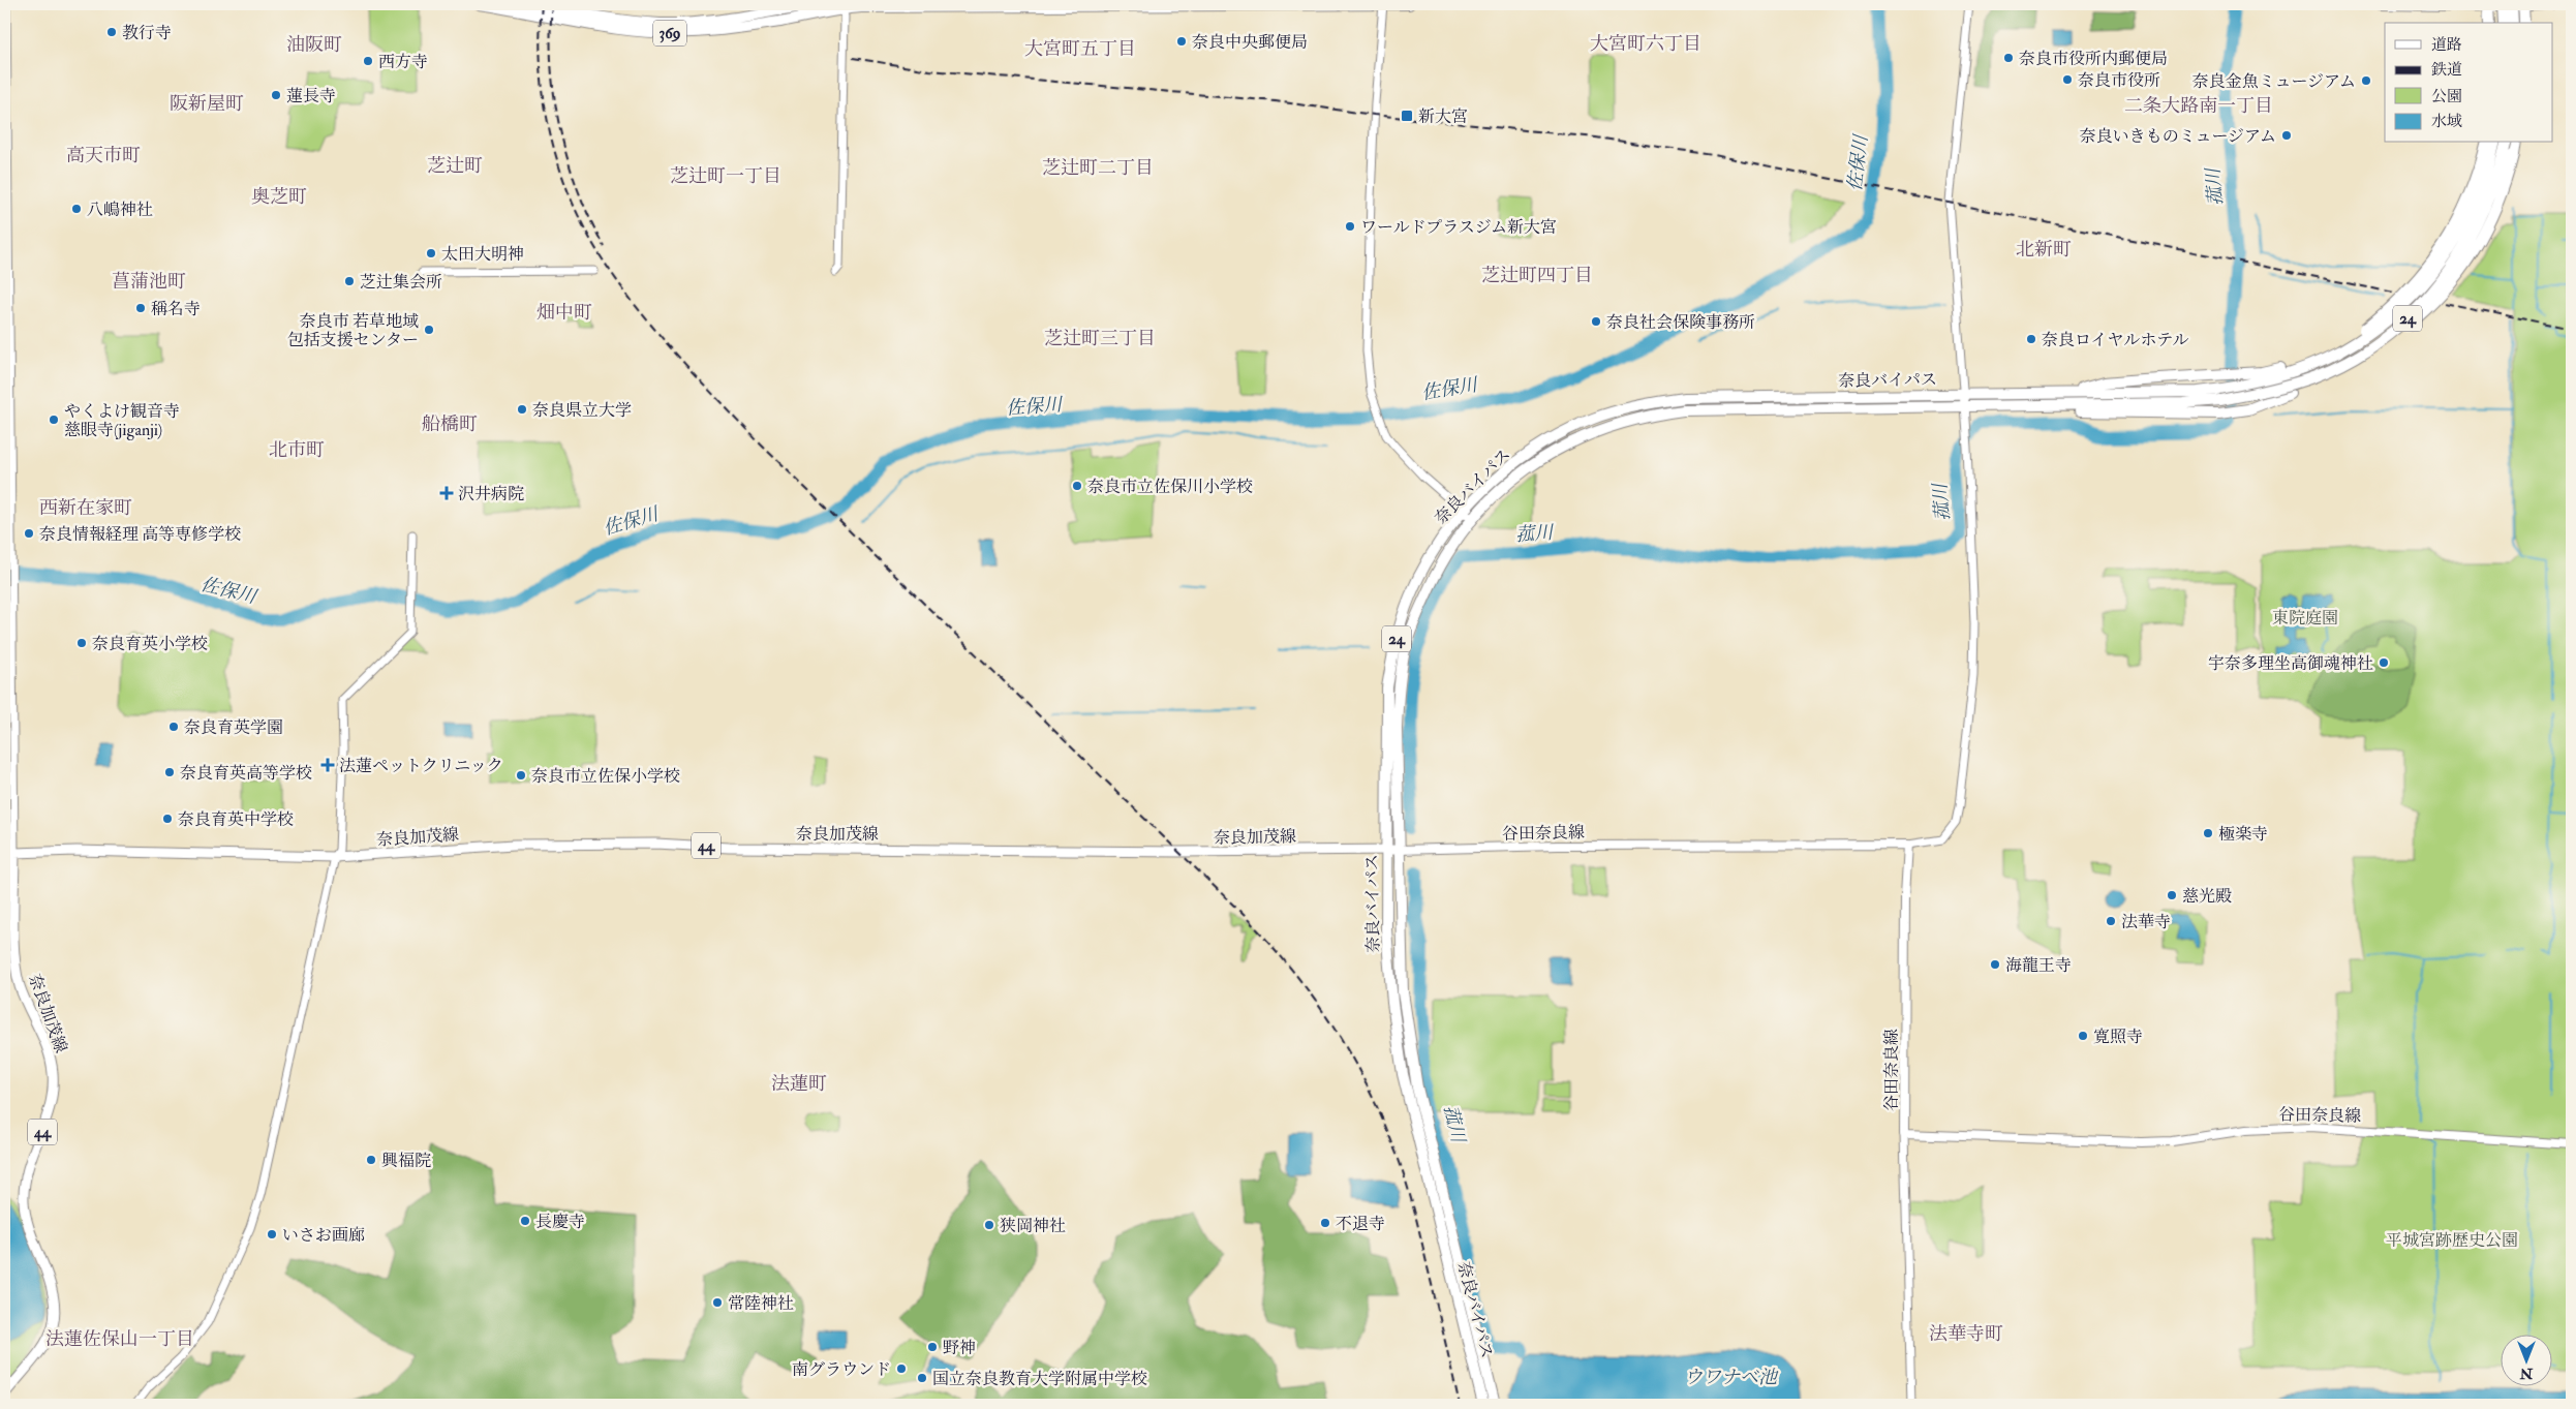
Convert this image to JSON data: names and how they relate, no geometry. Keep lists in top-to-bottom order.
{
  "streets": {
    "highway": ["369", "24", "奈良バイパス"],
    "main road": ["谷田奈良線", "奈良加茂線", "44"]
  },
  "crossings": [
    ["24", "奈良バイパス"],
    ["奈良バイパス", "谷田奈良線"],
    ["奈良バイパス", "奈良加茂線"],
    ["谷田奈良線", "奈良加茂線"]
  ],
  "districts": [
    "大宮町六丁目",
    "油阪町",
    "大宮町五丁目",
    "阪新屋町",
    "二条大路南一丁目",
    "高天市町",
    "芝辻町",
    "芝辻町二丁目",
    "芝辻町一丁目",
    "奥芝町",
    "北新町",
    "芝辻町四丁目",
    "菖蒲池町",
    "畑中町",
    "芝辻町三丁目",
    "船橋町",
    "北市町",
    "西新在家町",
    "法蓮町",
    "法華寺町",
    "法蓮佐保山一丁目"
  ],
  "water": ["佐保川", "菰川", "ウワナベ池"],
  "parks": ["東院庭園", "平城宮跡歴史公園"],
  "places": {
    "other": [
      "教行寺",
      "奈良中央郵便局",
      "奈良市役所内郵便局",
      "西方寺",
      "奈良市役所",
      "奈良金魚ミュージアム",
      "蓮長寺",
      "奈良いきものミュージアム",
      "八嶋神社",
      "ワールドプラスジム新大宮",
      "太田大明神",
      "芝辻集会所",
      "稱名寺",
      "奈良社会保険事務所",
      "奈良市 若草地域 包括支援センター",
      "奈良ロイヤルホテル",
      "奈良県立大学",
      "やくよけ観音寺 慈眼寺(jiganji)",
      "奈良市立佐保川小学校",
      "奈良情報経理 高等専修学校",
      "奈良育英小学校",
      "宇奈多理坐高御魂神社",
      "奈良育英学園",
      "奈良育英高等学校",
      "奈良市立佐保小学校",
      "奈良育英中学校",
      "極楽寺",
      "慈光殿",
      "法華寺",
      "海龍王寺",
      "寛照寺",
      "興福院",
      "長慶寺",
      "不退寺",
      "狭岡神社",
      "いさお画廊",
      "常陸神社",
      "野神",
      "南グラウンド",
      "国立奈良教育大学附属中学校"
    ],
    "transit": ["新大宮"],
    "health": ["沢井病院", "法蓮ペットクリニック"]
  },
  "legend": [
    "道路",
    "鉄道",
    "公園",
    "水域"
  ],
  "north": "bottom"
}
